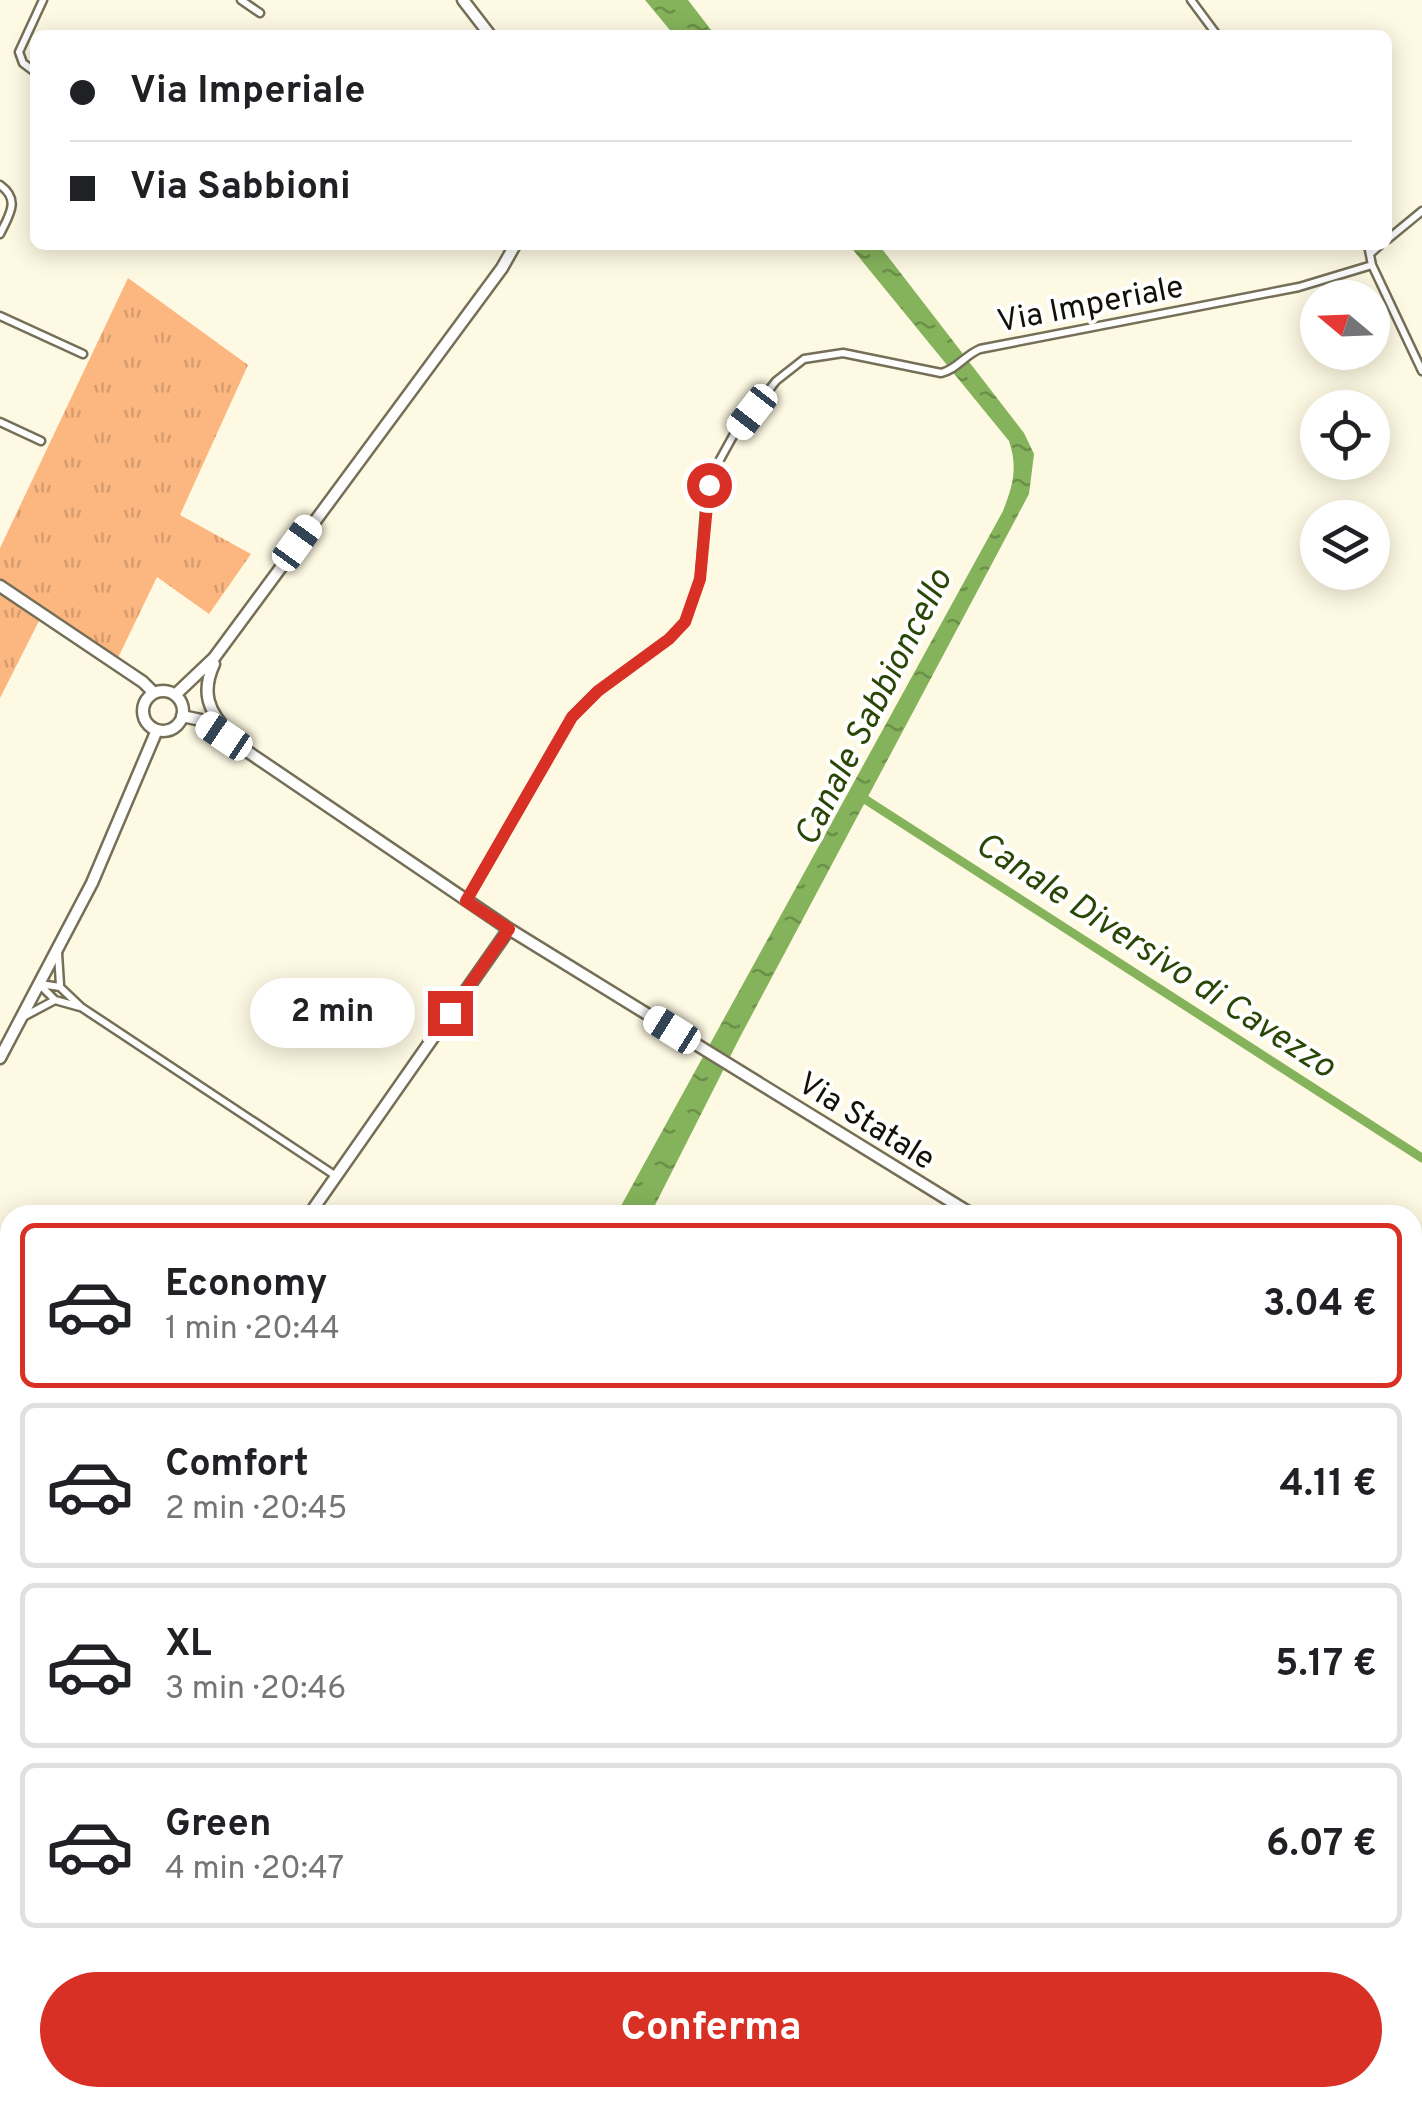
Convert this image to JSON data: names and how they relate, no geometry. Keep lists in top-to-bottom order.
{
  "streets": {
    "main road": ["Via Statale"],
    "street": ["Via Imperiale"]
  },
  "crossings": [
    ["Via Imperiale", "Via Statale"]
  ],
  "water": ["Canale Sabbioncello", "Canale Diversivo di Cavezzo"],
  "north": "left",
  "page": {
    "banner": ["Via Imperiale", "Via Sabbioni"],
    "bubble": "2 min",
    "list": [
      {
        "name": "Economy",
        "note": "1 min · 20:44",
        "value": "3.04 €"
      },
      {
        "name": "Comfort",
        "note": "2 min · 20:45",
        "value": "4.11 €"
      },
      {
        "name": "XL",
        "note": "3 min · 20:46",
        "value": "5.17 €"
      },
      {
        "name": "Green",
        "note": "4 min · 20:47",
        "value": "6.07 €"
      }
    ],
    "buttons": "Conferma"
  }
}
